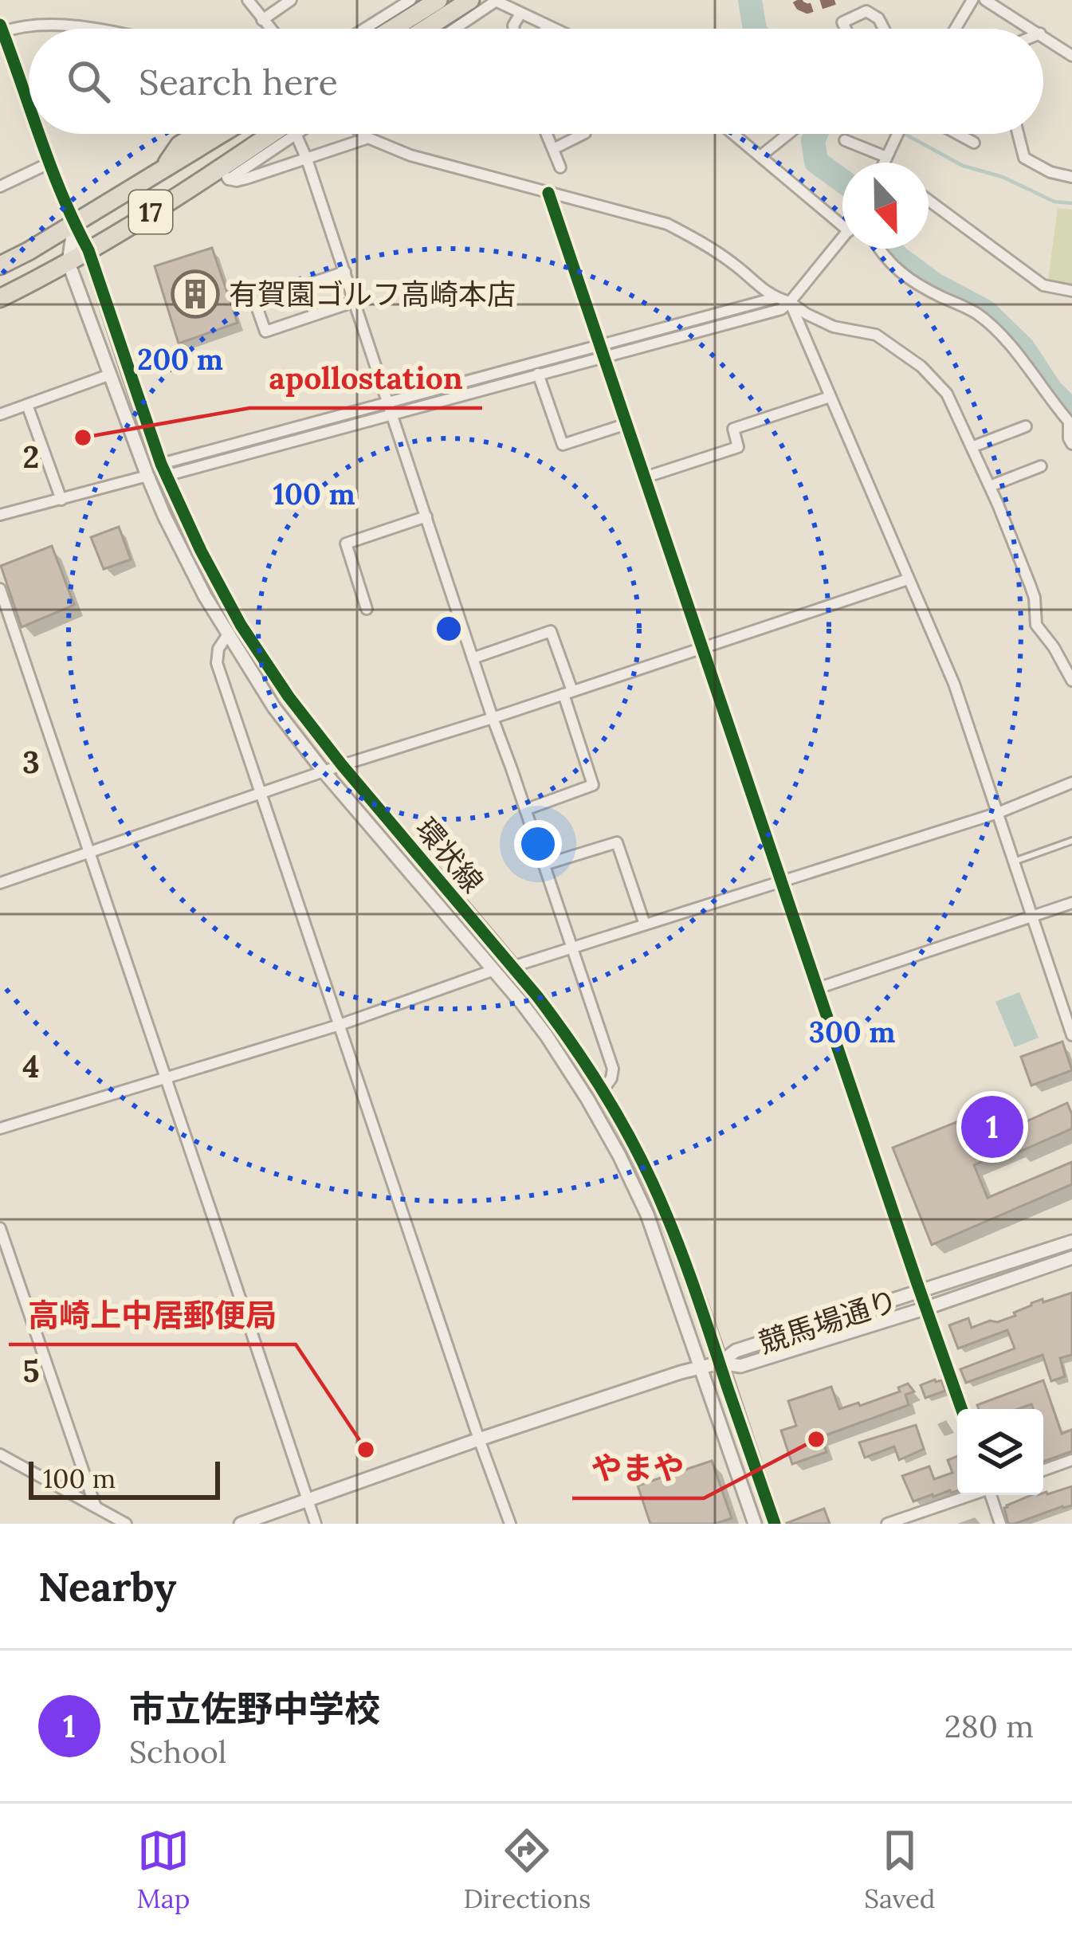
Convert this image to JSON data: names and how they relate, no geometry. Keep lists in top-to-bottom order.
{
  "streets": {
    "highway": ["17"],
    "street": ["環状線", "競馬場通り"]
  },
  "crossings": [
    ["17", "環状線"],
    ["環状線", "競馬場通り"]
  ],
  "places": {
    "building": ["有賀園ゴルフ高崎本店"],
    "other": ["apollostation", "やまや", "高崎上中居郵便局"]
  },
  "scale_bar": "100 m",
  "north": "bottom",
  "page": {
    "search": "Search here",
    "pins": "1",
    "scale": "100 m",
    "heading": "Nearby",
    "list": [
      {
        "mark": "1",
        "name": "市立佐野中学校",
        "note": "School",
        "value": "280 m"
      }
    ],
    "nav": ["Map", "Directions", "Saved"]
  },
  "grid": {
    "rows": [
      "2",
      "3",
      "4",
      "5"
    ]
  },
  "rings": ["200 m", "100 m", "300 m"]
}
